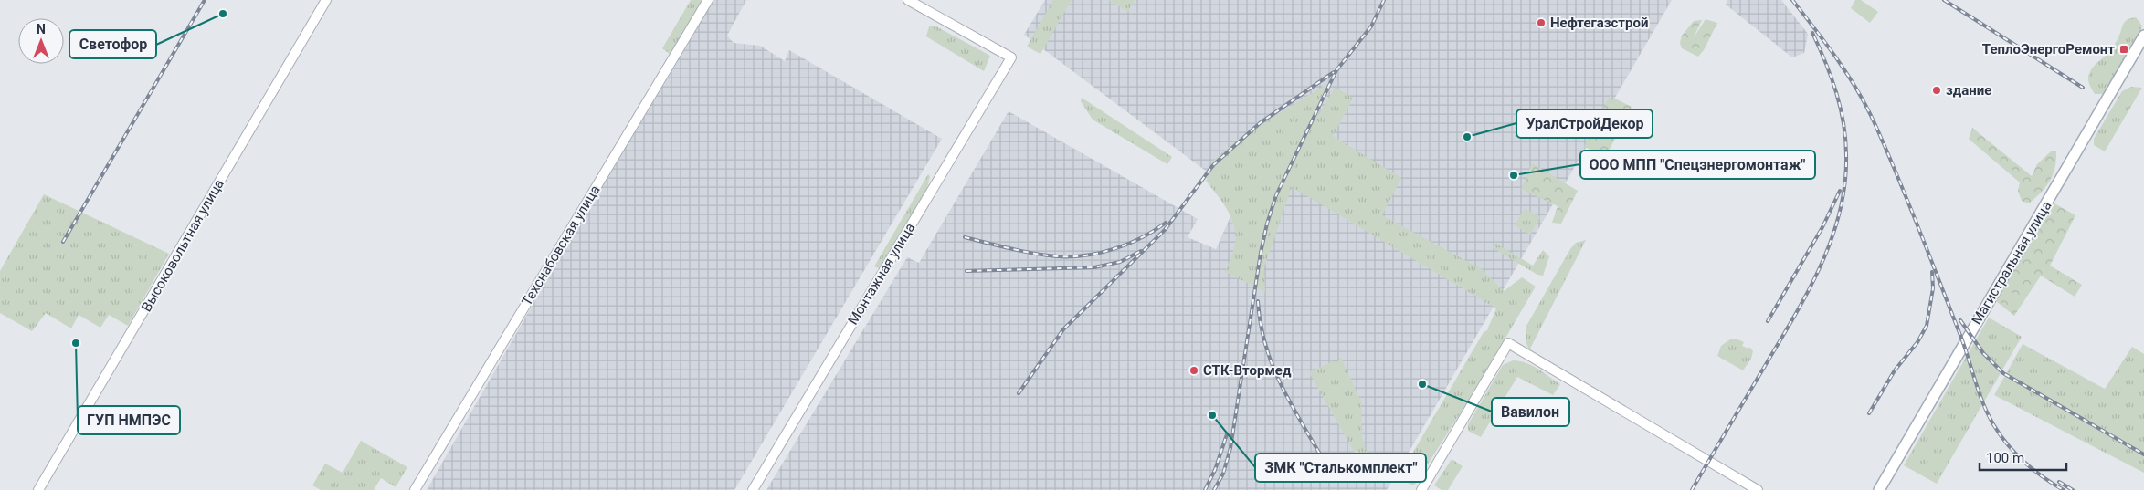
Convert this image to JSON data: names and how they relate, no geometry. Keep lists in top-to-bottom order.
{
  "streets": {
    "main road": ["Магистральная улица"],
    "street": ["Высоковольтная улица", "Техснабовская улица", "Монтажная улица"]
  },
  "places": {
    "other": [
      "Светофор",
      "Нефтегазстрой",
      "здание",
      "УралСтройДекор",
      "ООО МПП \"Спецэнергомонтаж\"",
      "ГУП НМПЭС",
      "СТК-Втормед",
      "Вавилон",
      "ЗМК \"Сталькомплект\""
    ],
    "transit": ["ТеплоЭнергоРемонт"]
  },
  "scale_bar": "100 m",
  "north": "top"
}
